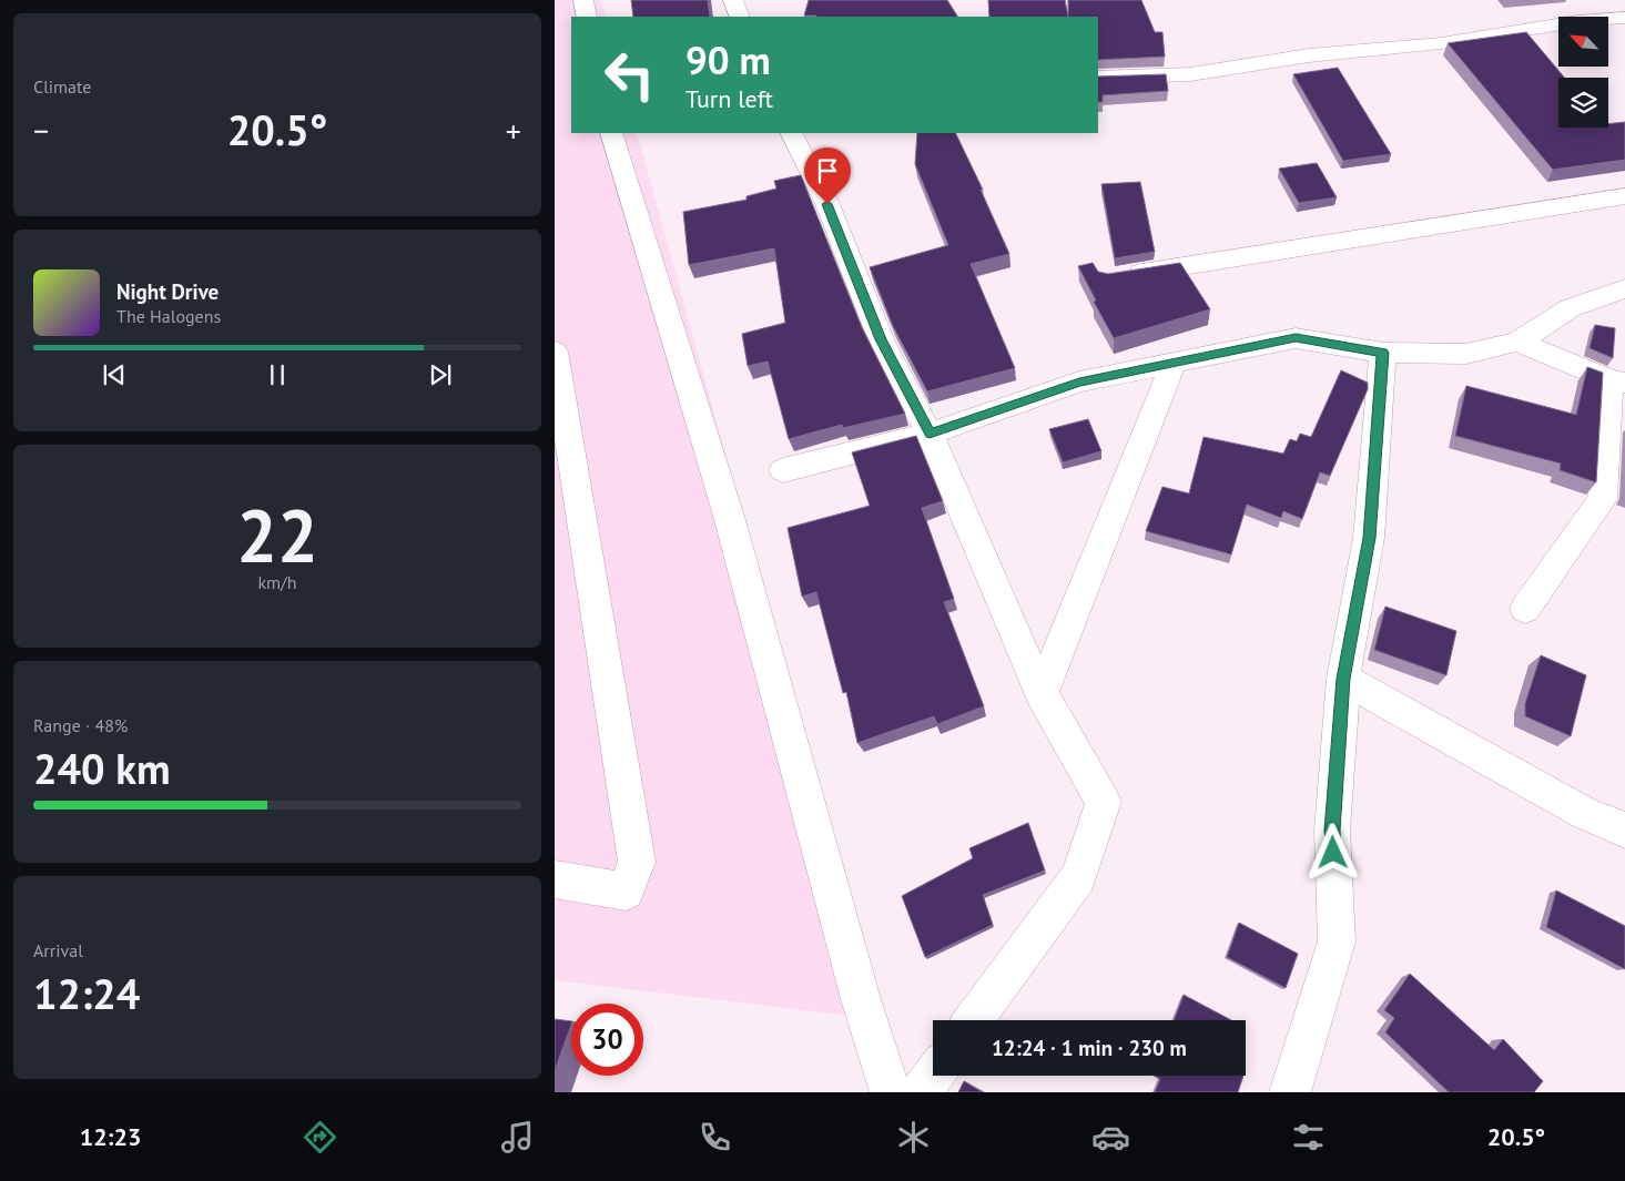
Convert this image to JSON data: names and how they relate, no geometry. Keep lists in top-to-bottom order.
{
  "north": "top left",
  "page": {
    "tile": [
      "Climate",
      ["22", "km/h"],
      ["Range · 48%", "240 km"],
      ["Arrival", "12:24"]
    ],
    "turn": ["90 m", "Turn left"],
    "heat": ["−", "20.5°", "+"],
    "song": ["Night Drive", "The Halogens"],
    "limit": "30",
    "trip": "12:24 · 1 min · 230 m",
    "tabs": ["12:23", "20.5°"]
  }
}
